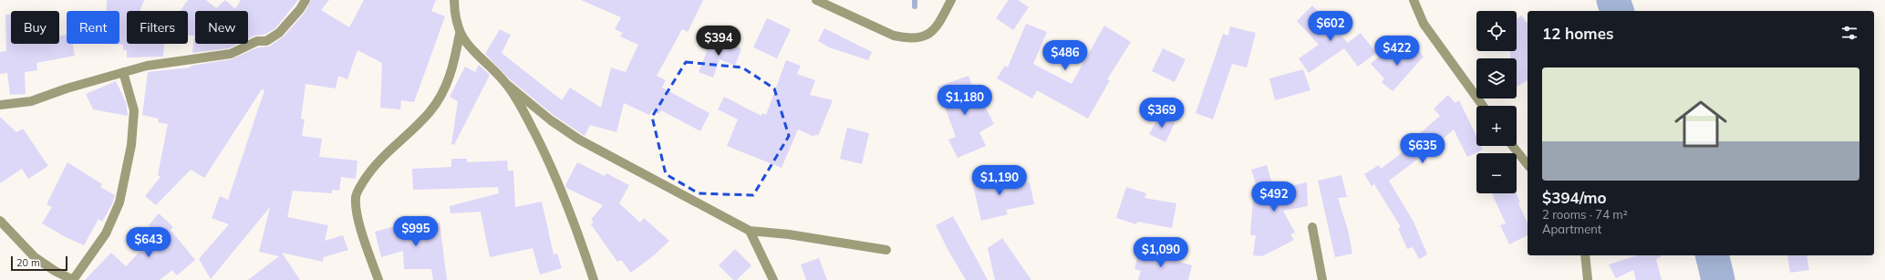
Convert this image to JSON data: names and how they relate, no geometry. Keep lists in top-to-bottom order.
{
  "scale_bar": "20 m",
  "page": {
    "map_buttons": ["+", "−"],
    "price": [
      "$602",
      "$394",
      "$422",
      "$486",
      "$1,180",
      "$369",
      "$635",
      "$1,190",
      "$492",
      "$995",
      "$643",
      "$1,090"
    ],
    "chip": [
      "Buy",
      "Rent",
      "Filters",
      "New"
    ],
    "heading": "12 homes",
    "list": [
      {
        "name": "$394/mo",
        "note": "2 rooms · 74 m² · Apartment"
      }
    ],
    "scale": "20 m"
  }
}
